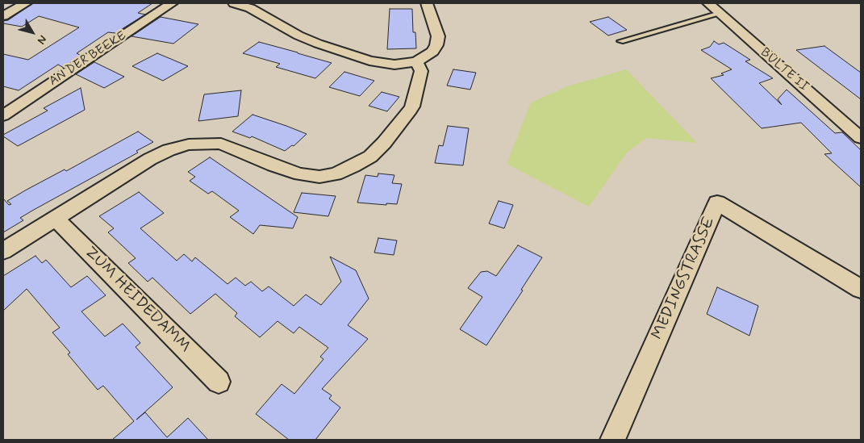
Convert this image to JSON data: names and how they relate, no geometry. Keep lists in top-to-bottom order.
{
  "streets": {
    "street": [
      "AN DER BEEKE",
      "BÜLTE II",
      "MEDINGSTRASSE",
      "ZUM HEIDEDAMM"
    ]
  },
  "north": "bottom right"
}
